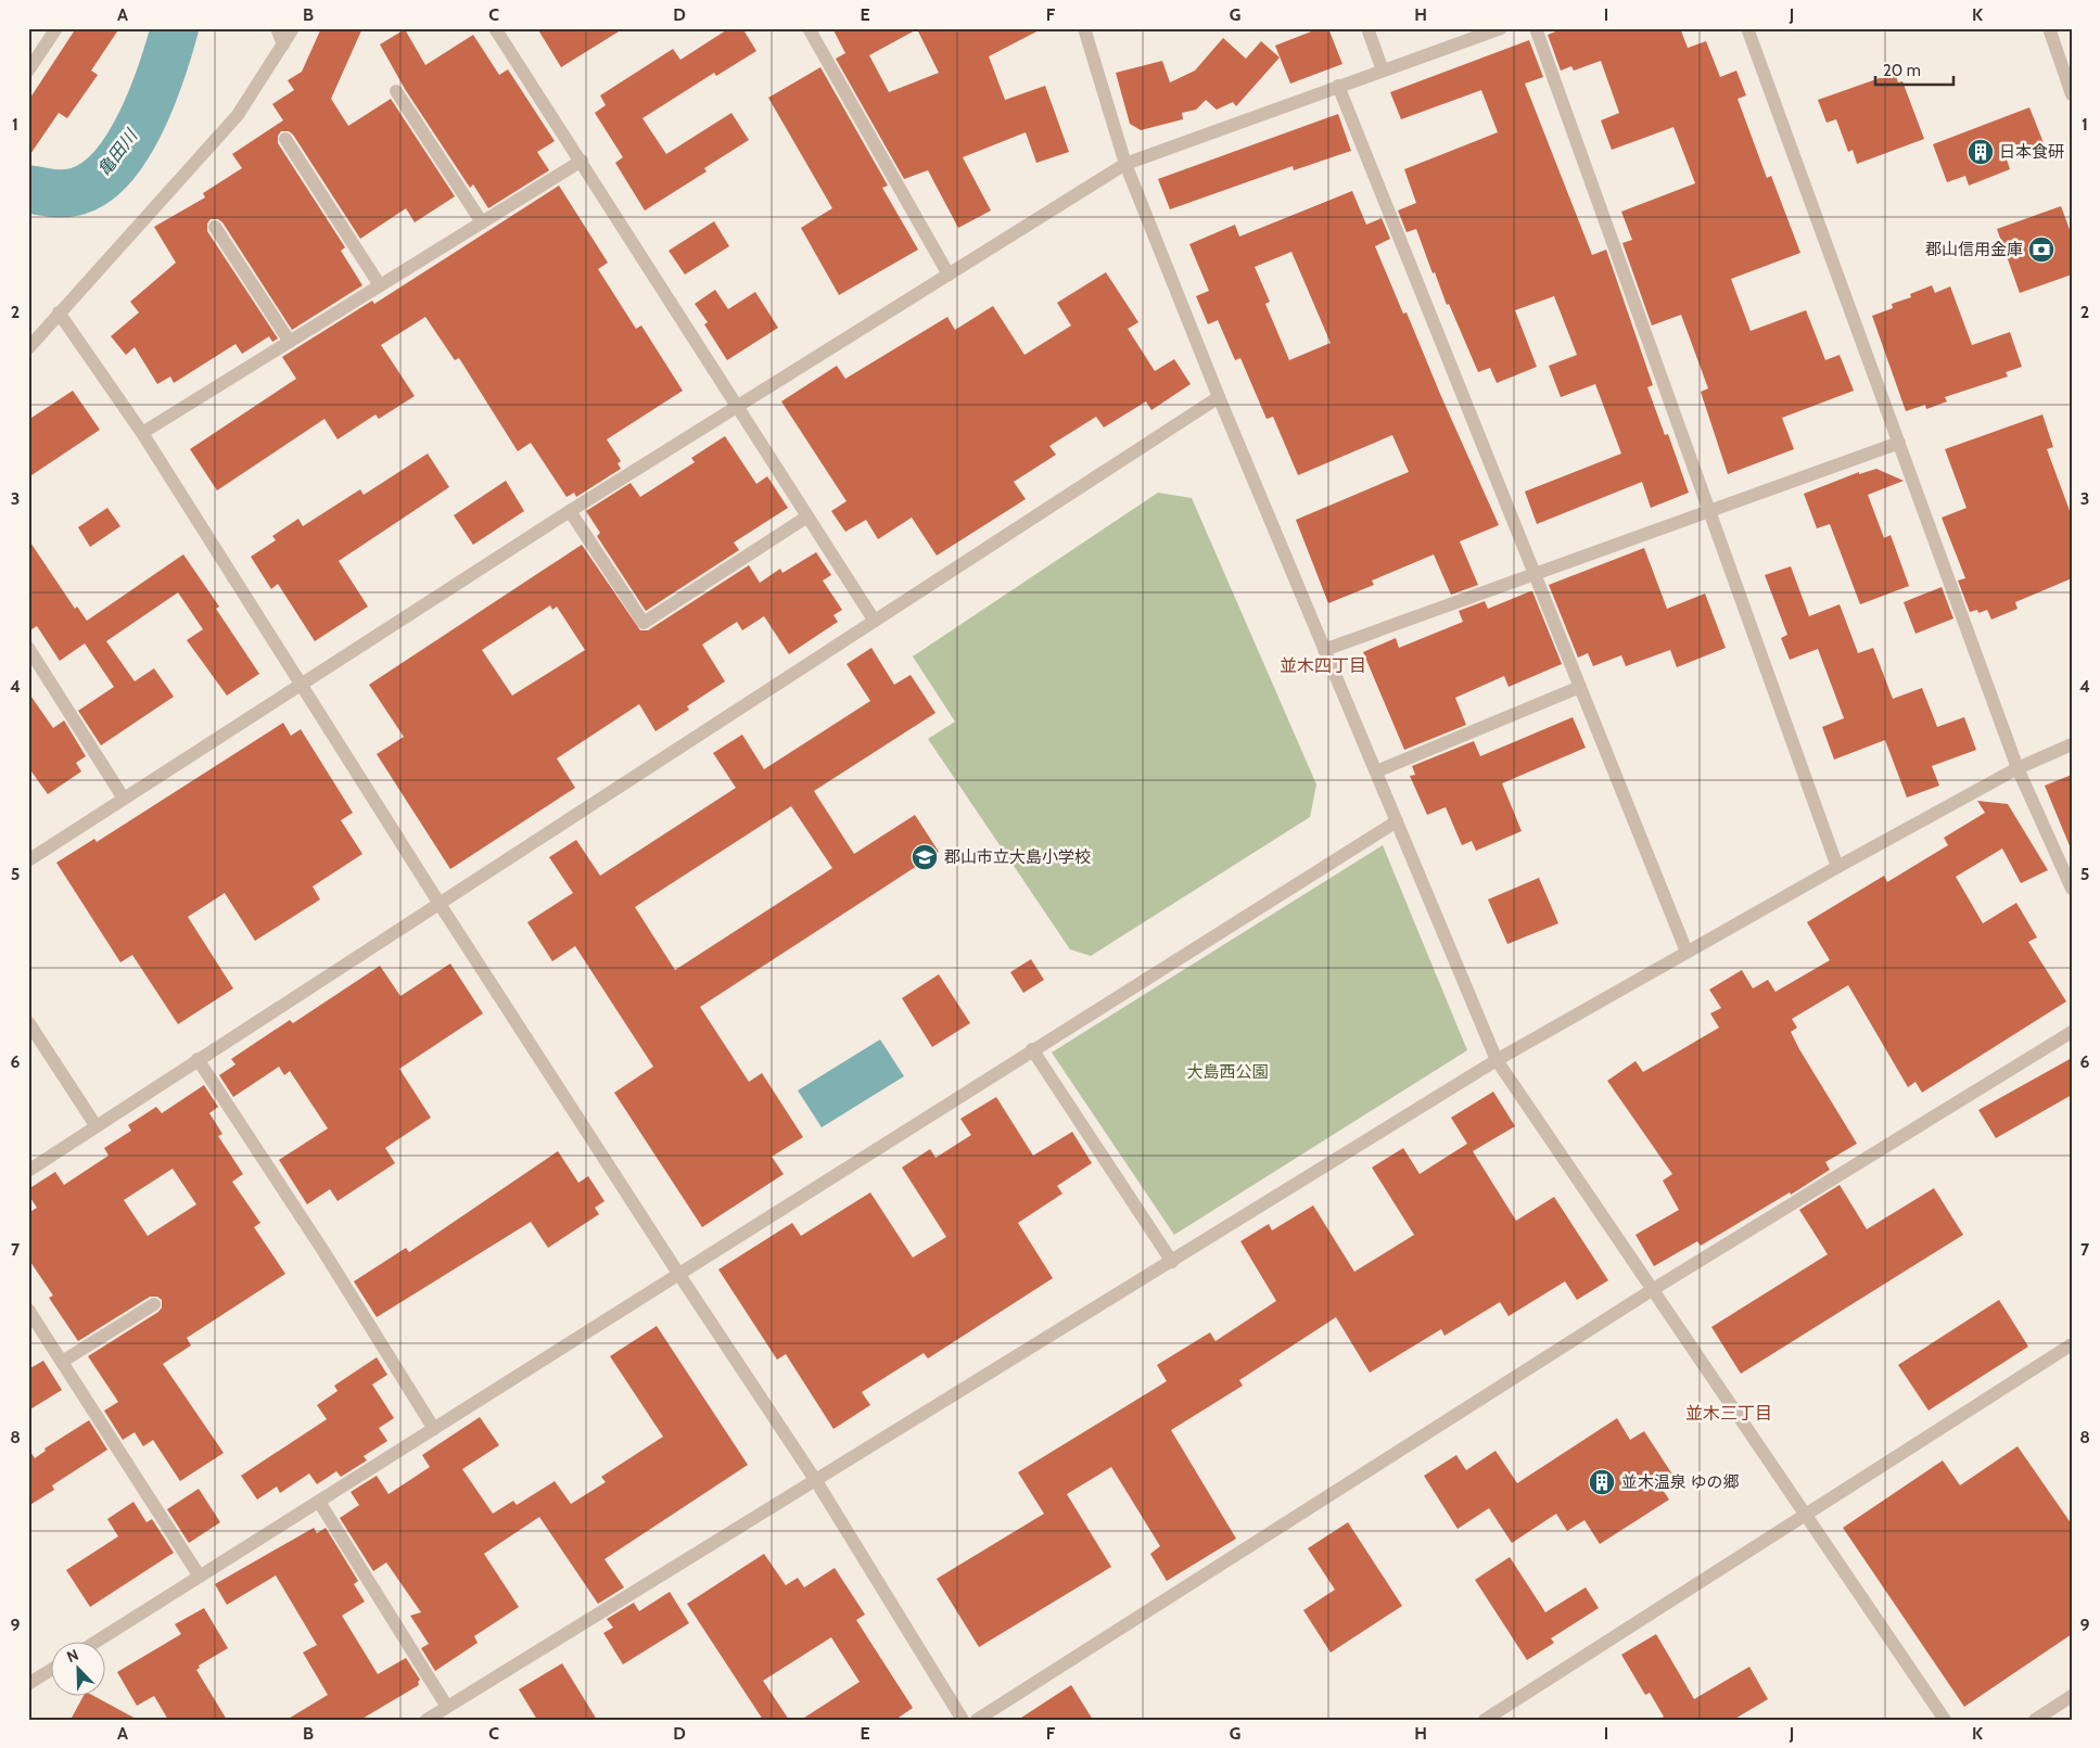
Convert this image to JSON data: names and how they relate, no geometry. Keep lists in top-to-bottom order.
{
  "districts": ["並木四丁目", "並木三丁目"],
  "water": ["亀田川"],
  "parks": ["大島西公園"],
  "places": {
    "building": ["日本食研", "並木温泉 ゆの郷"],
    "bank": ["郡山信用金庫"],
    "school or university": ["郡山市立大島小学校"]
  },
  "scale_bar": "20 m",
  "north": "top left",
  "grid": {
    "columns": [
      "A",
      "B",
      "C",
      "D",
      "E",
      "F",
      "G",
      "H",
      "I",
      "J",
      "K"
    ],
    "rows": [
      "1",
      "2",
      "3",
      "4",
      "5",
      "6",
      "7",
      "8",
      "9"
    ]
  }
}
